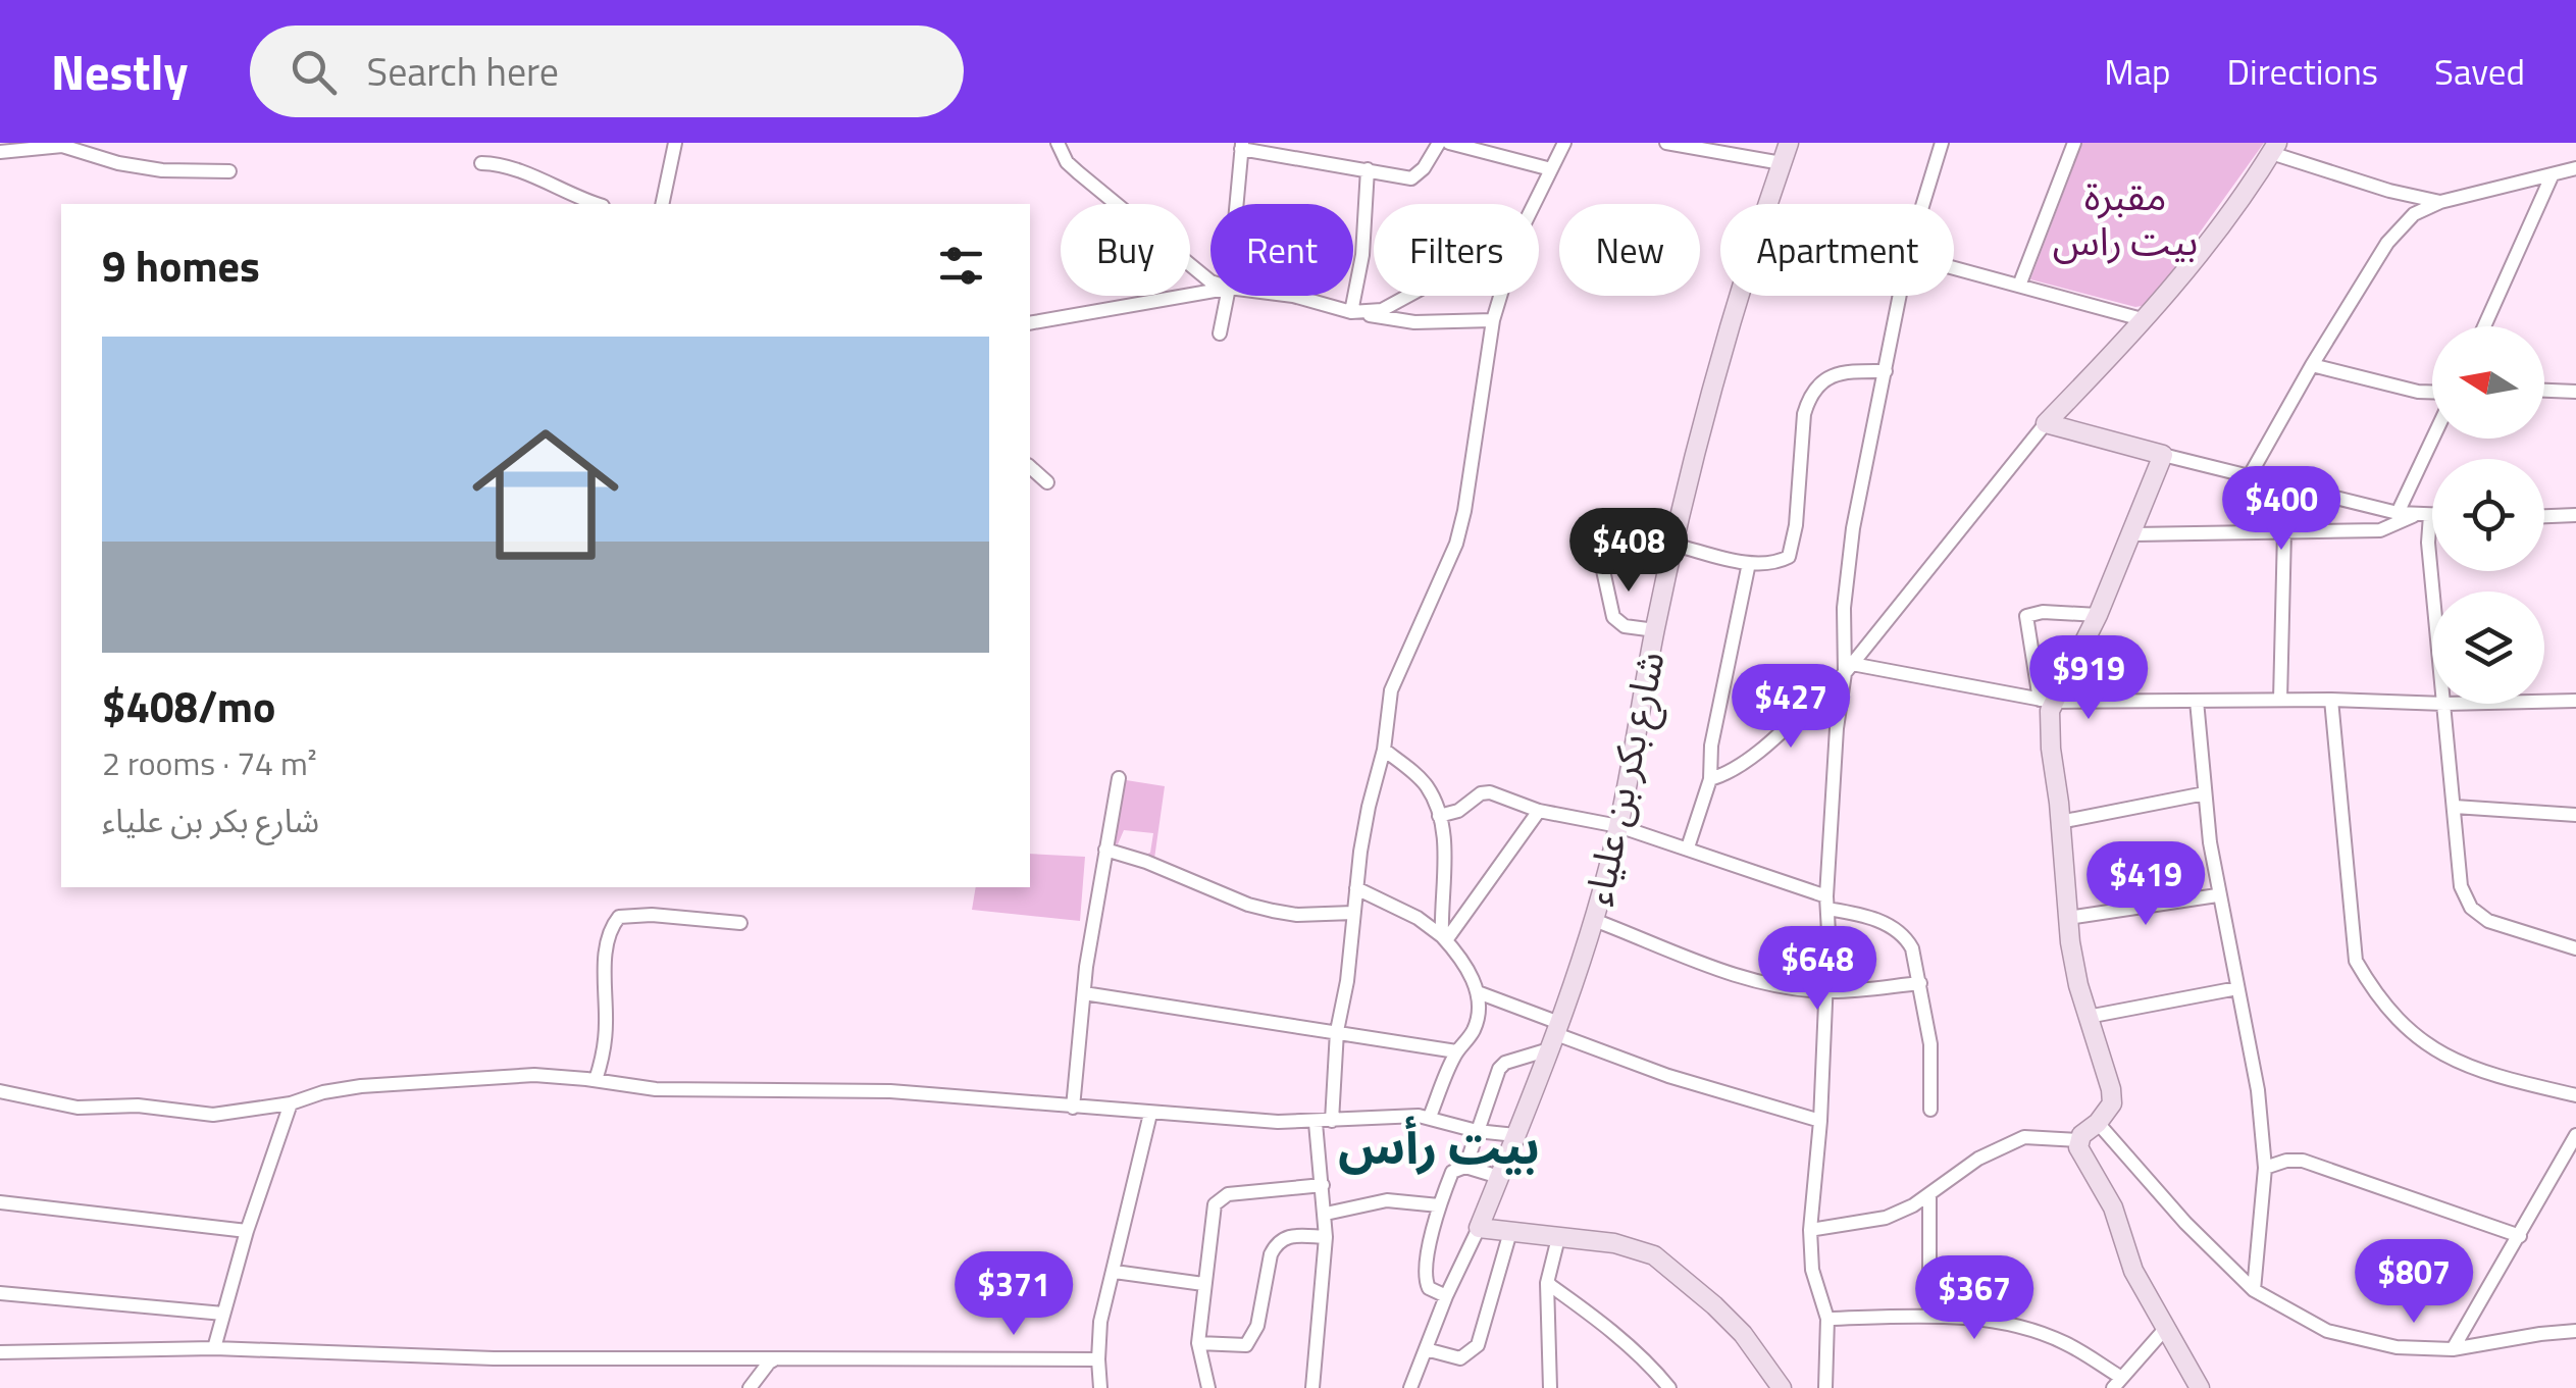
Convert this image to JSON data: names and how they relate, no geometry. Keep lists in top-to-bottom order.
{
  "streets": {
    "street": ["شارع بكر بن علياء"]
  },
  "districts": ["بيت رأس"],
  "parks": ["مقبرة بيت راس"],
  "north": "left",
  "page": {
    "header": "Nestly",
    "search": "Search here",
    "nav": ["Map", "Directions", "Saved"],
    "chip": [
      "Buy",
      "Rent",
      "Filters",
      "New",
      "Apartment"
    ],
    "heading": "9 homes",
    "list": [
      {
        "name": "$408/mo",
        "note": "2 rooms · 74 m² · شارع بكر بن علياء"
      }
    ],
    "price": [
      "$400",
      "$408",
      "$919",
      "$427",
      "$419",
      "$648",
      "$807",
      "$371",
      "$367"
    ]
  }
}
